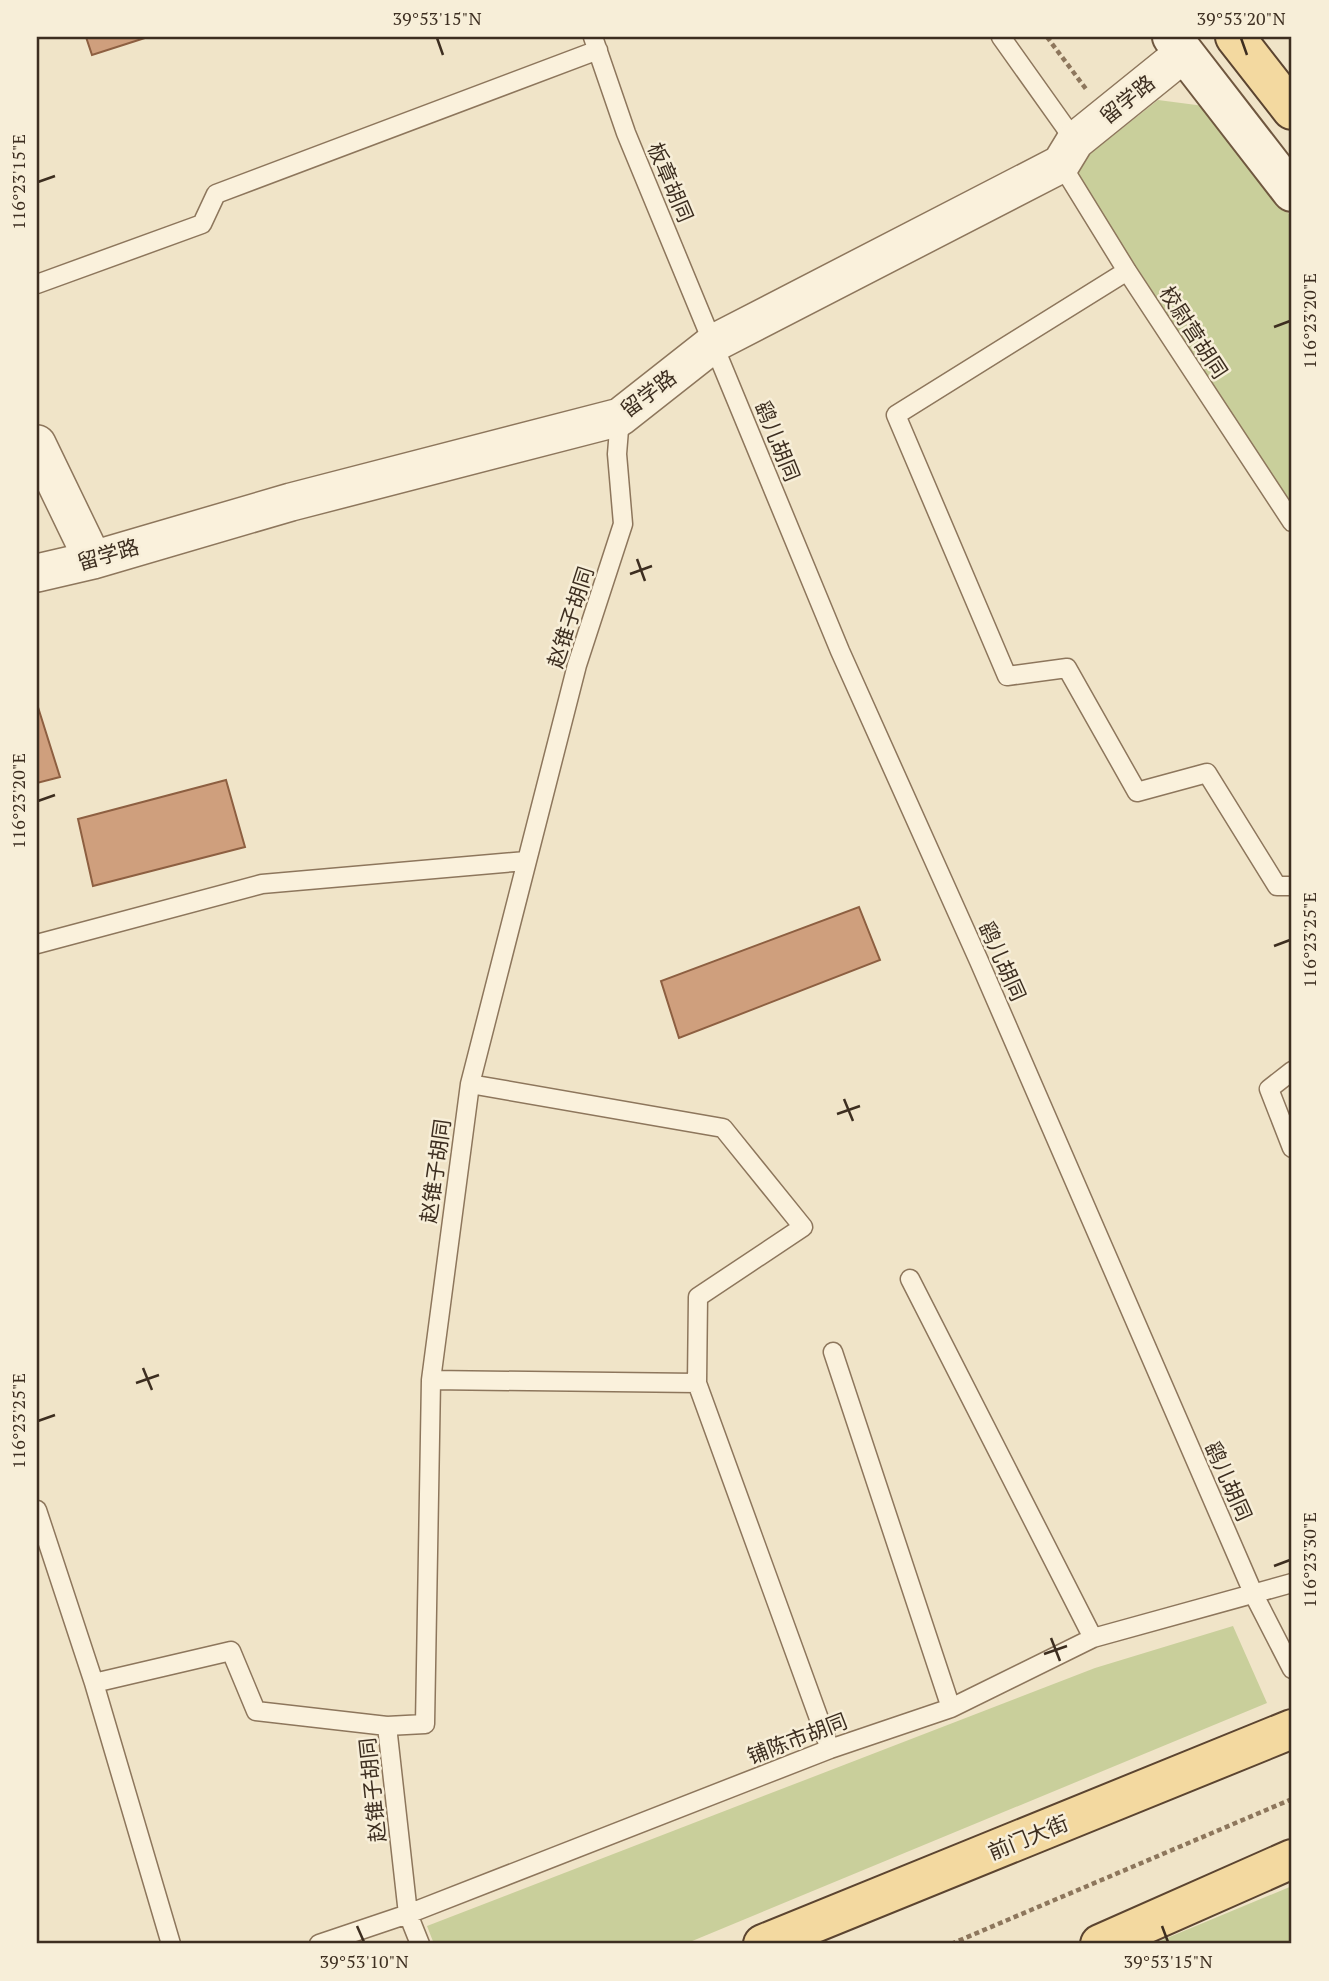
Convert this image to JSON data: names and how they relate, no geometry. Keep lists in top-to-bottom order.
{
  "streets": {
    "main road": ["前门大街"],
    "street": ["留学路"],
    "lane": [
      "板章胡同",
      "校尉营胡同",
      "鹞儿胡同",
      "赵锥子胡同",
      "铺陈市胡同"
    ]
  },
  "crossings": [
    ["留学路", "板章胡同"],
    ["留学路", "校尉营胡同"],
    ["留学路", "鹞儿胡同"],
    ["留学路", "赵锥子胡同"],
    ["板章胡同", "鹞儿胡同"],
    ["鹞儿胡同", "铺陈市胡同"],
    ["赵锥子胡同", "铺陈市胡同"]
  ],
  "coordinates": [
    "39°53'15\"N",
    "39°53'20\"N",
    "116°23'15\"E",
    "116°23'20\"E",
    "116°23'25\"E",
    "116°23'30\"E",
    "39°53'10\"N"
  ]
}
